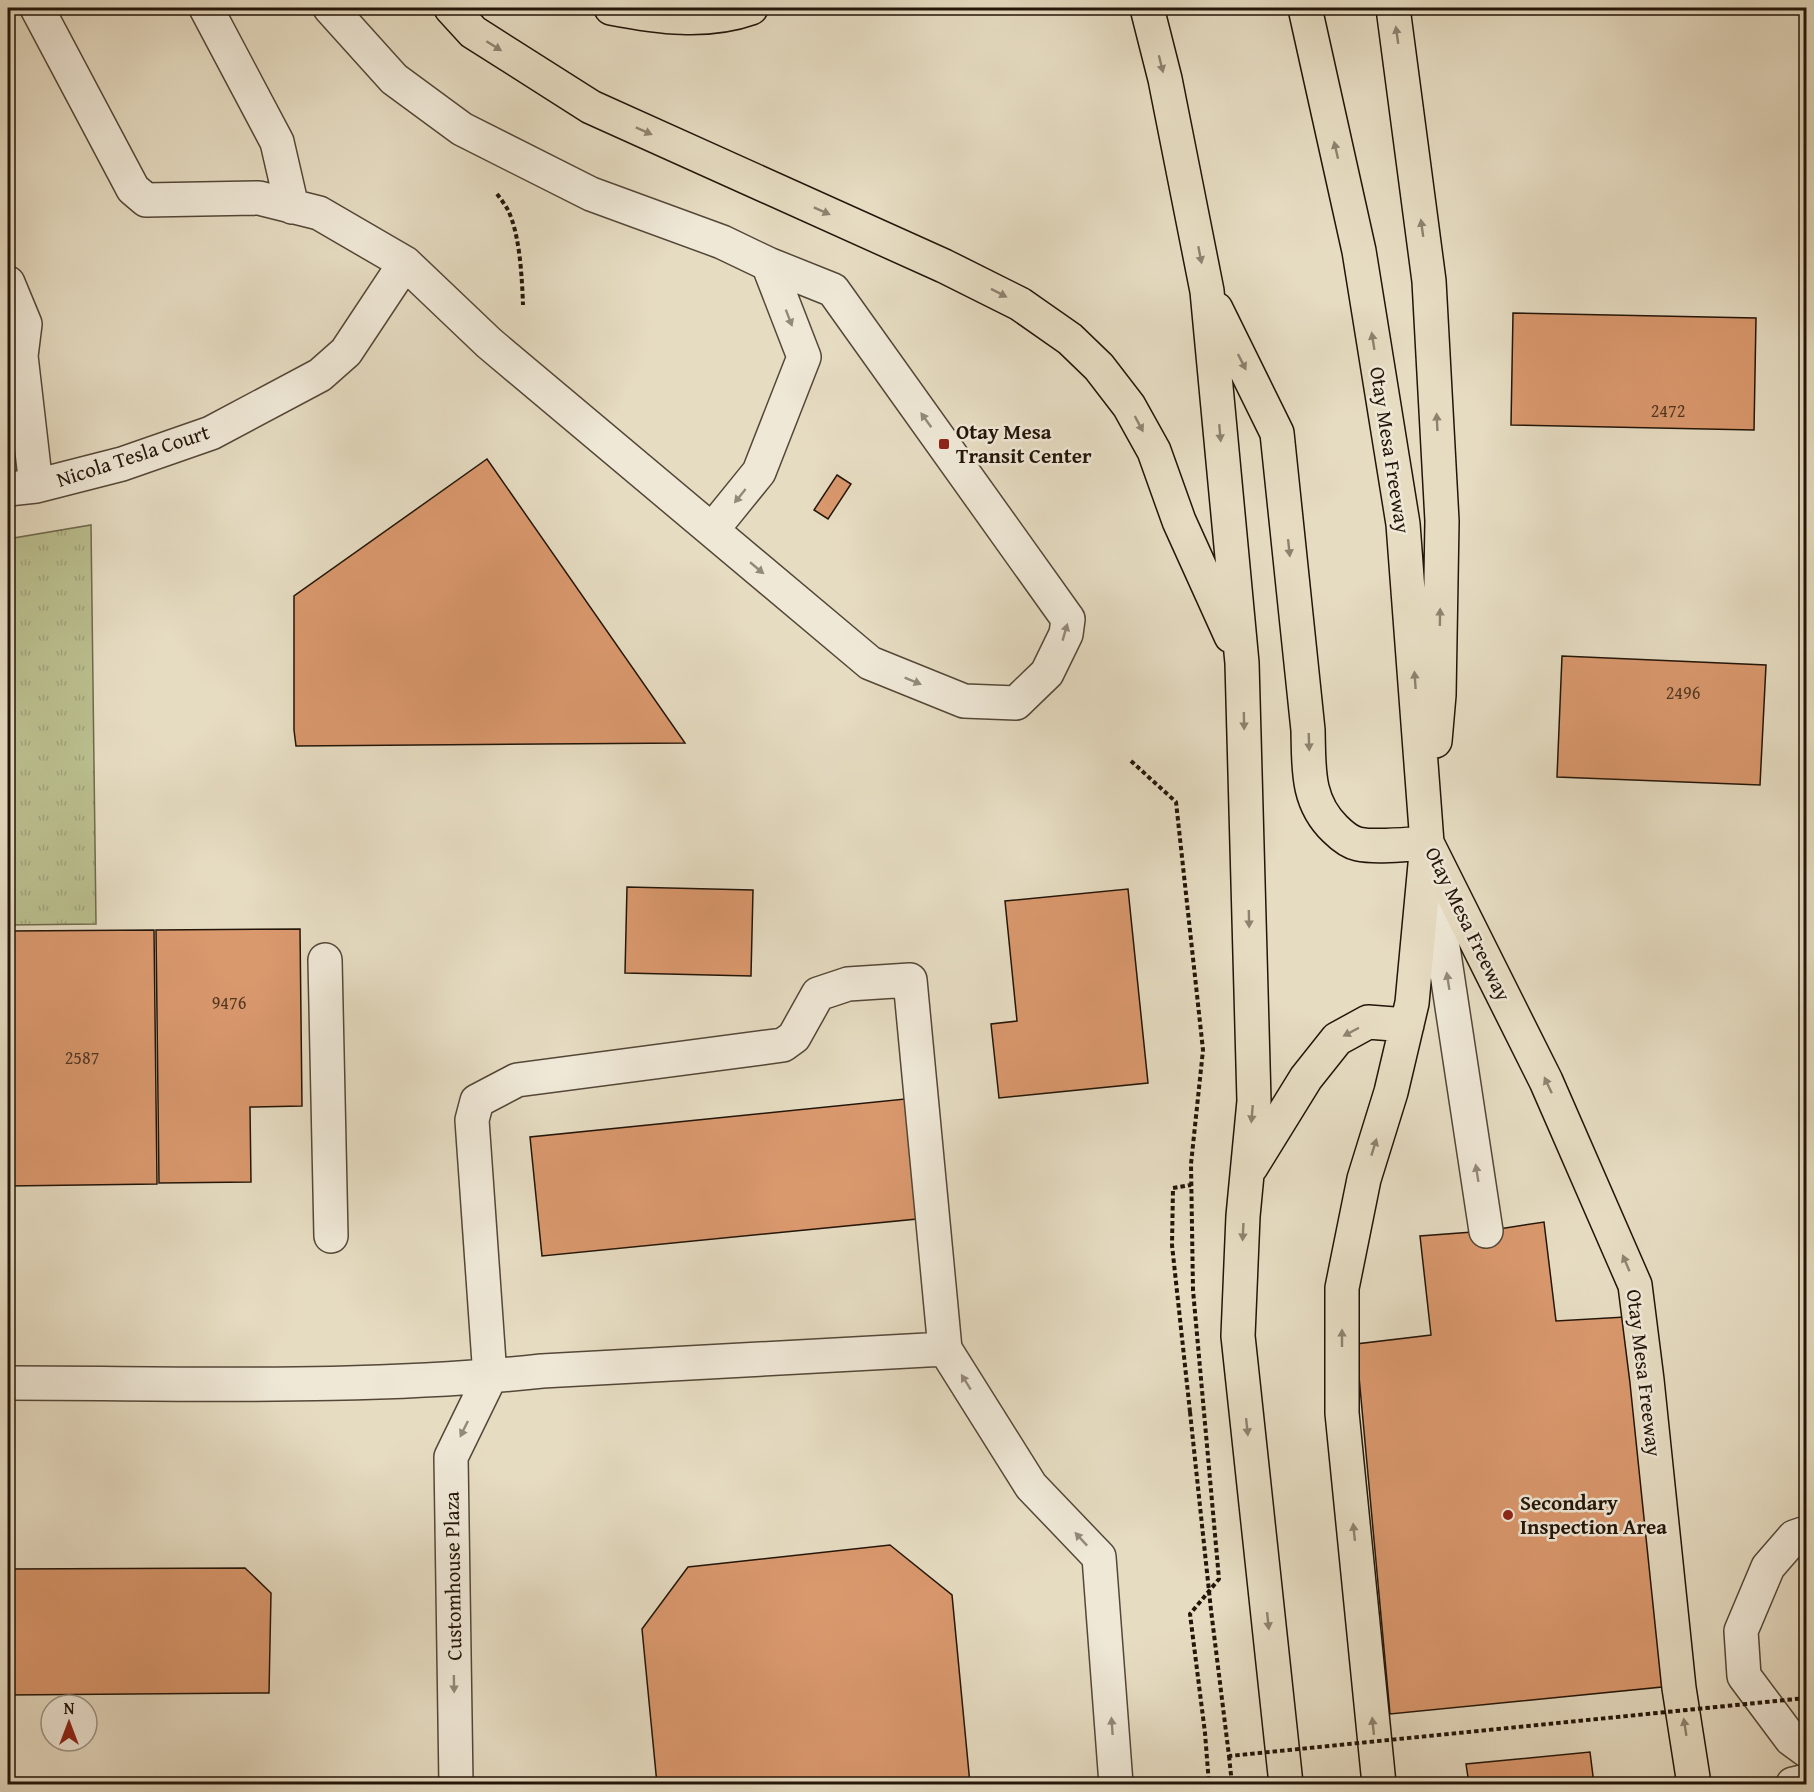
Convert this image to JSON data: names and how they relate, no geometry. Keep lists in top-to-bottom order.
{
  "streets": {
    "highway": ["Otay Mesa Freeway"],
    "street": ["Nicola Tesla Court", "Customhouse Plaza"]
  },
  "one_way": ["Customhouse Plaza"],
  "places": {
    "transit": ["Otay Mesa Transit Center"],
    "other": ["Secondary Inspection Area"]
  },
  "house_numbers": [
    "2472",
    "2496",
    "9476",
    "2587"
  ],
  "north": "top"
}
